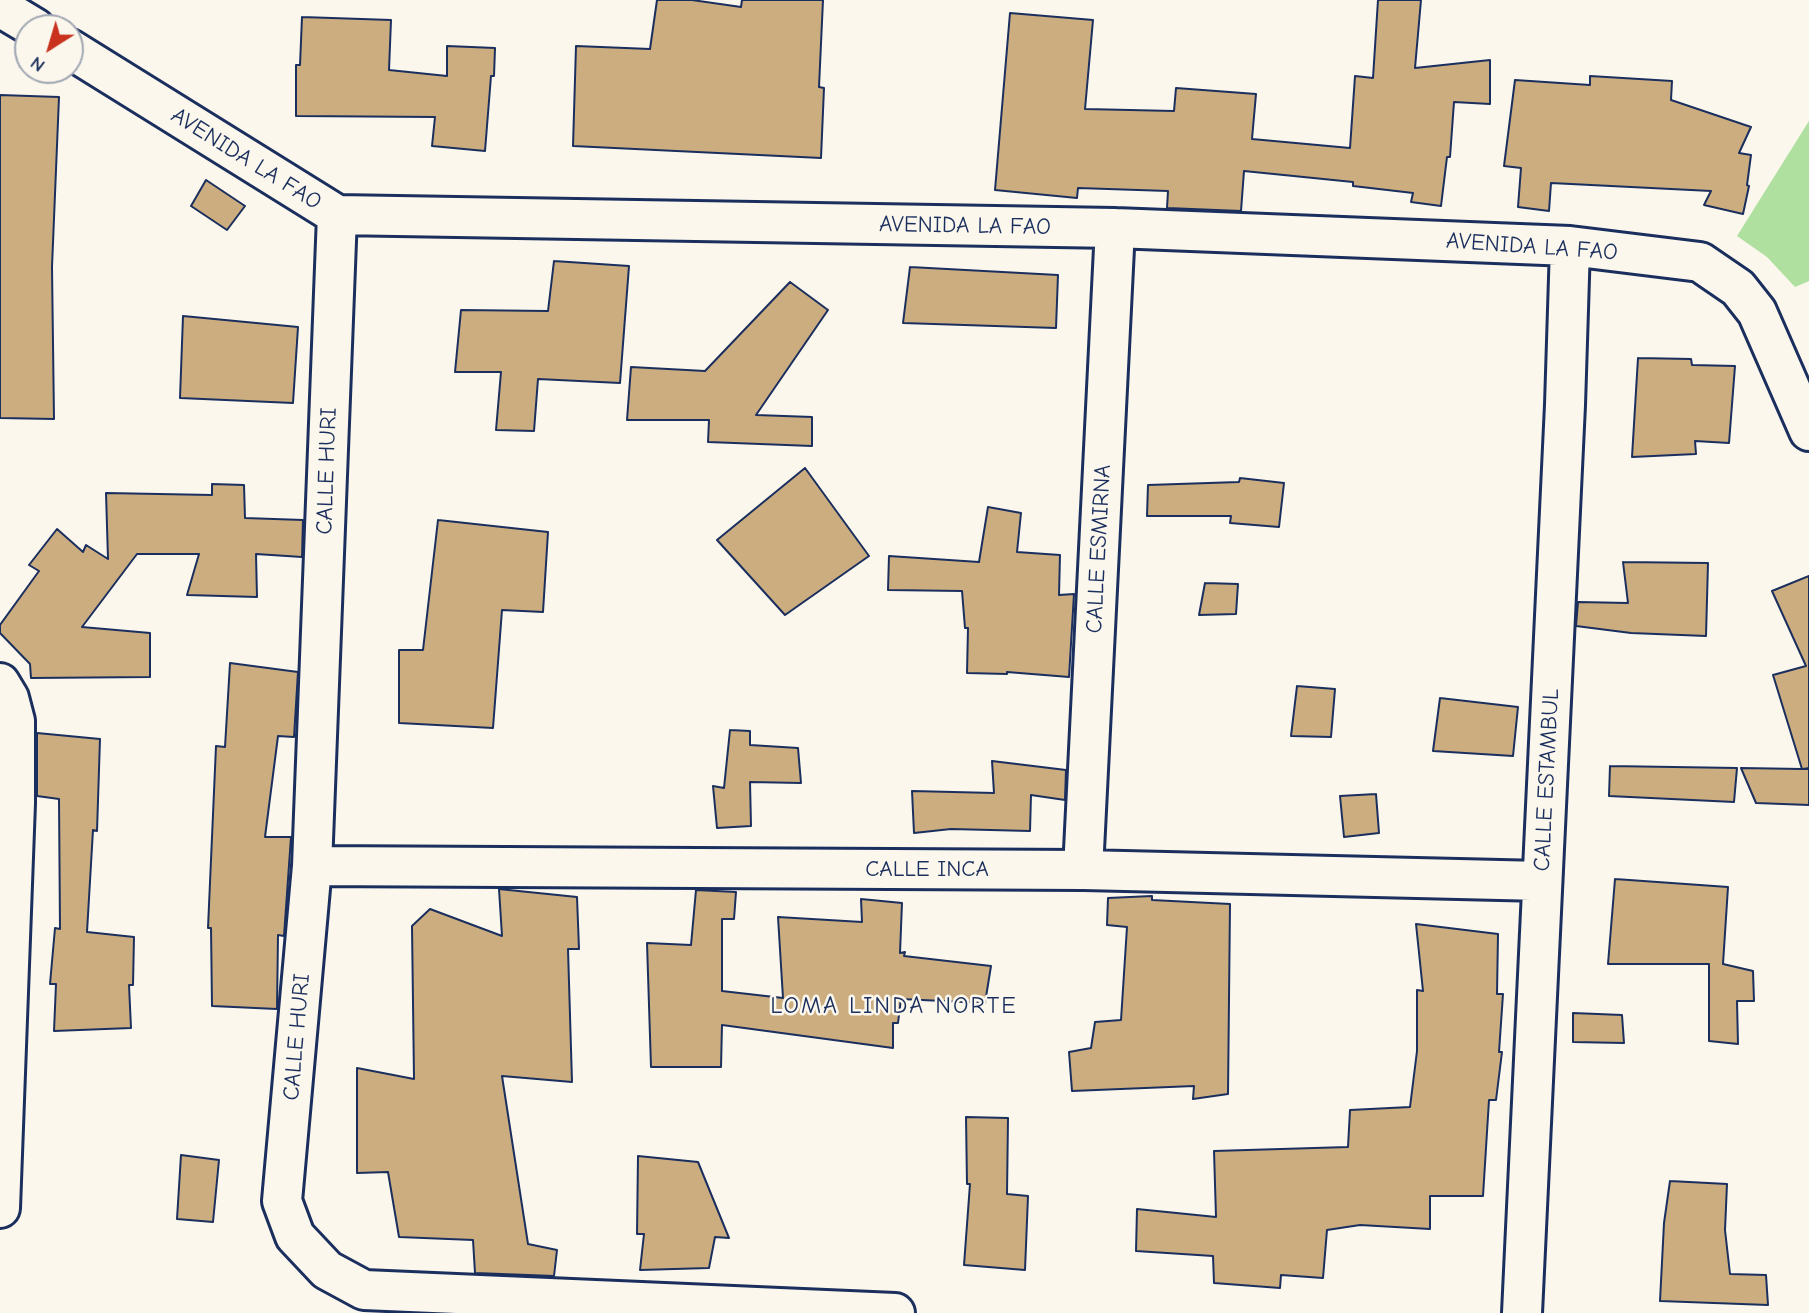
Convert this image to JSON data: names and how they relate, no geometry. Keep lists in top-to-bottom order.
{
  "streets": {
    "street": [
      "AVENIDA LA FAO",
      "CALLE HURI",
      "CALLE ESMIRNA",
      "CALLE ESTAMBUL",
      "CALLE INCA"
    ]
  },
  "crossings": [
    ["AVENIDA LA FAO", "CALLE HURI"],
    ["AVENIDA LA FAO", "CALLE ESMIRNA"],
    ["AVENIDA LA FAO", "CALLE ESTAMBUL"],
    ["CALLE HURI", "CALLE INCA"],
    ["CALLE ESMIRNA", "CALLE INCA"],
    ["CALLE ESTAMBUL", "CALLE INCA"]
  ],
  "districts": ["LOMA LINDA NORTE"],
  "north": "bottom left"
}
